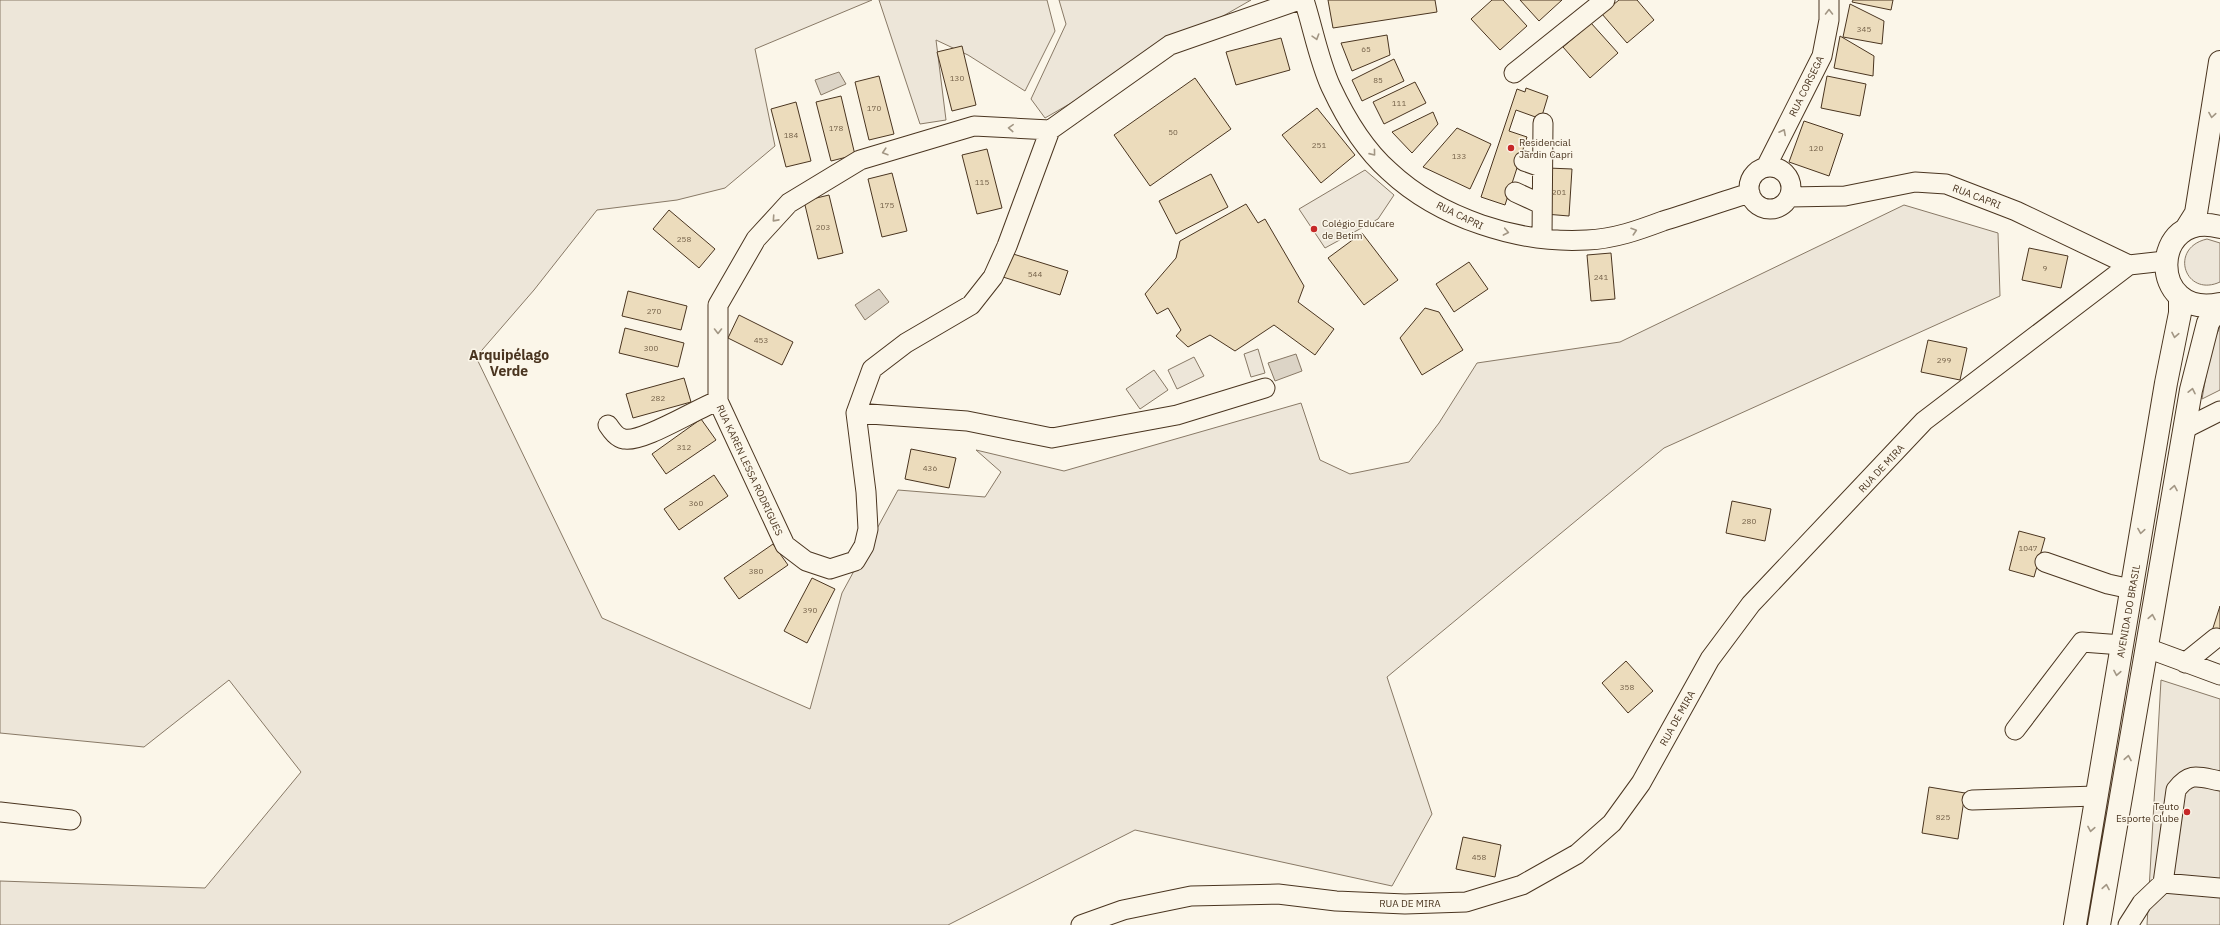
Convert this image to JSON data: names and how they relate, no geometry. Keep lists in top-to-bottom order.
{
  "streets": {
    "main road": ["AVENIDA DO BRASIL"],
    "street": [
      "RUA CORSEGA",
      "RUA CAPRI",
      "RUA DE MIRA",
      "RUA KAREN LESSA RODRIGUES"
    ]
  },
  "crossings": [
    ["RUA CORSEGA", "RUA CAPRI"],
    ["RUA CAPRI", "RUA DE MIRA"]
  ],
  "one_way": ["RUA CORSEGA", "RUA CAPRI"],
  "districts": ["Arquipélago Verde"],
  "places": ["Residencial Jardin Capri", "Colégio Educare de Betim", "Teuto Esporte Clube"],
  "house_numbers": [
    "345",
    "65",
    "130",
    "85",
    "111",
    "170",
    "178",
    "50",
    "184",
    "251",
    "120",
    "133",
    "115",
    "201",
    "175",
    "203",
    "258",
    "9",
    "544",
    "241",
    "270",
    "453",
    "300",
    "299",
    "282",
    "312",
    "436",
    "360",
    "280",
    "1047",
    "380",
    "390",
    "358",
    "825",
    "458"
  ]
}
